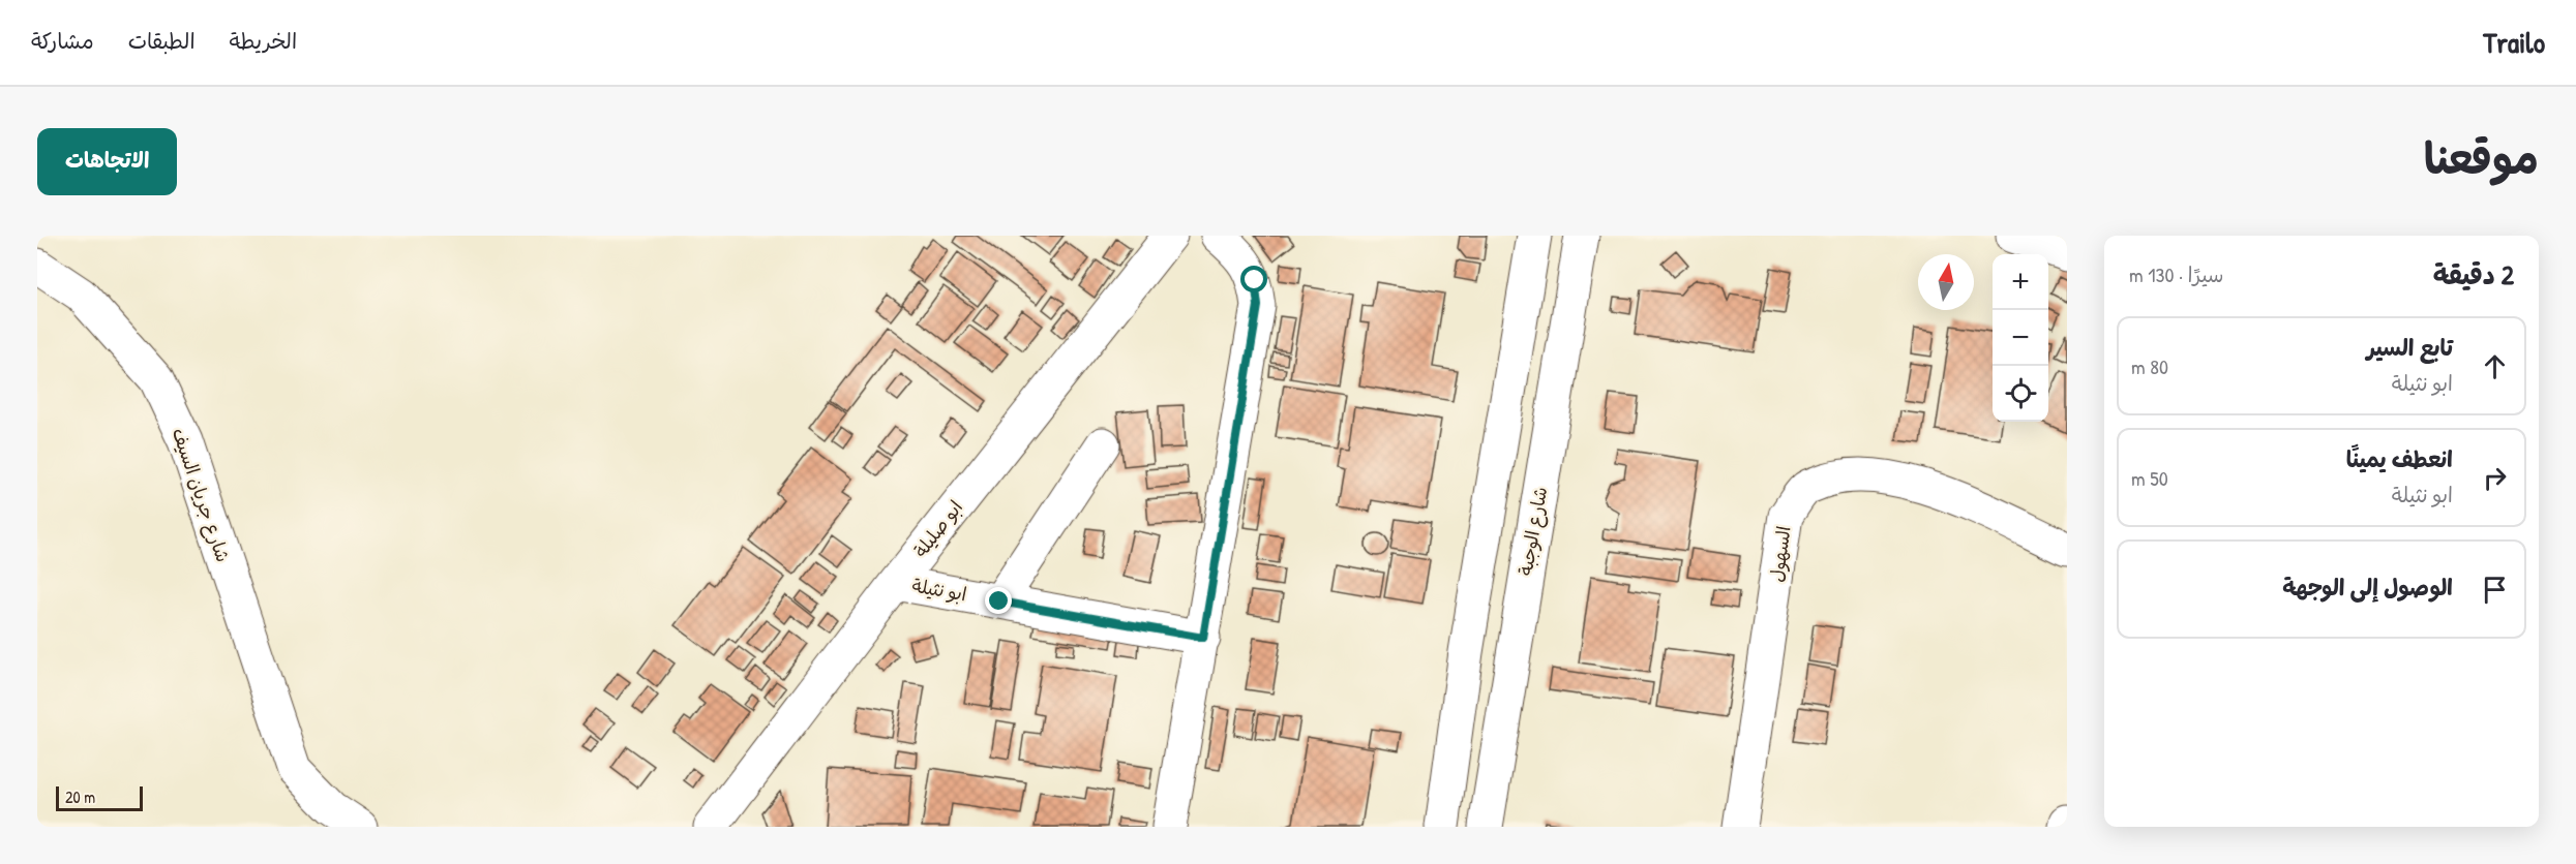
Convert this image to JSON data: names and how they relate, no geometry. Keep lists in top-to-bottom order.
{
  "streets": {
    "street": [
      "شارع جريان السيف",
      "ابو صليلة",
      "شارع الوجبة",
      "السهول",
      "ابو نثيلة"
    ]
  },
  "crossings": [
    ["ابو صليلة", "ابو نثيلة"]
  ],
  "scale_bar": "20 m",
  "north": "top",
  "page": {
    "header": "Trailo",
    "nav": ["الخريطة", "الطبقات", "مشاركة"],
    "title": "موقعنا",
    "buttons": "الاتجاهات",
    "heading": ["2 دقيقة", "سيرًا · 130 m"],
    "map_buttons": ["+", "−"],
    "list": [
      ["تابع السير", "ابو نثيلة", "80 m"],
      ["انعطف يمينًا", "ابو نثيلة", "50 m"],
      "الوصول إلى الوجهة"
    ],
    "scale": "20 m"
  }
}
